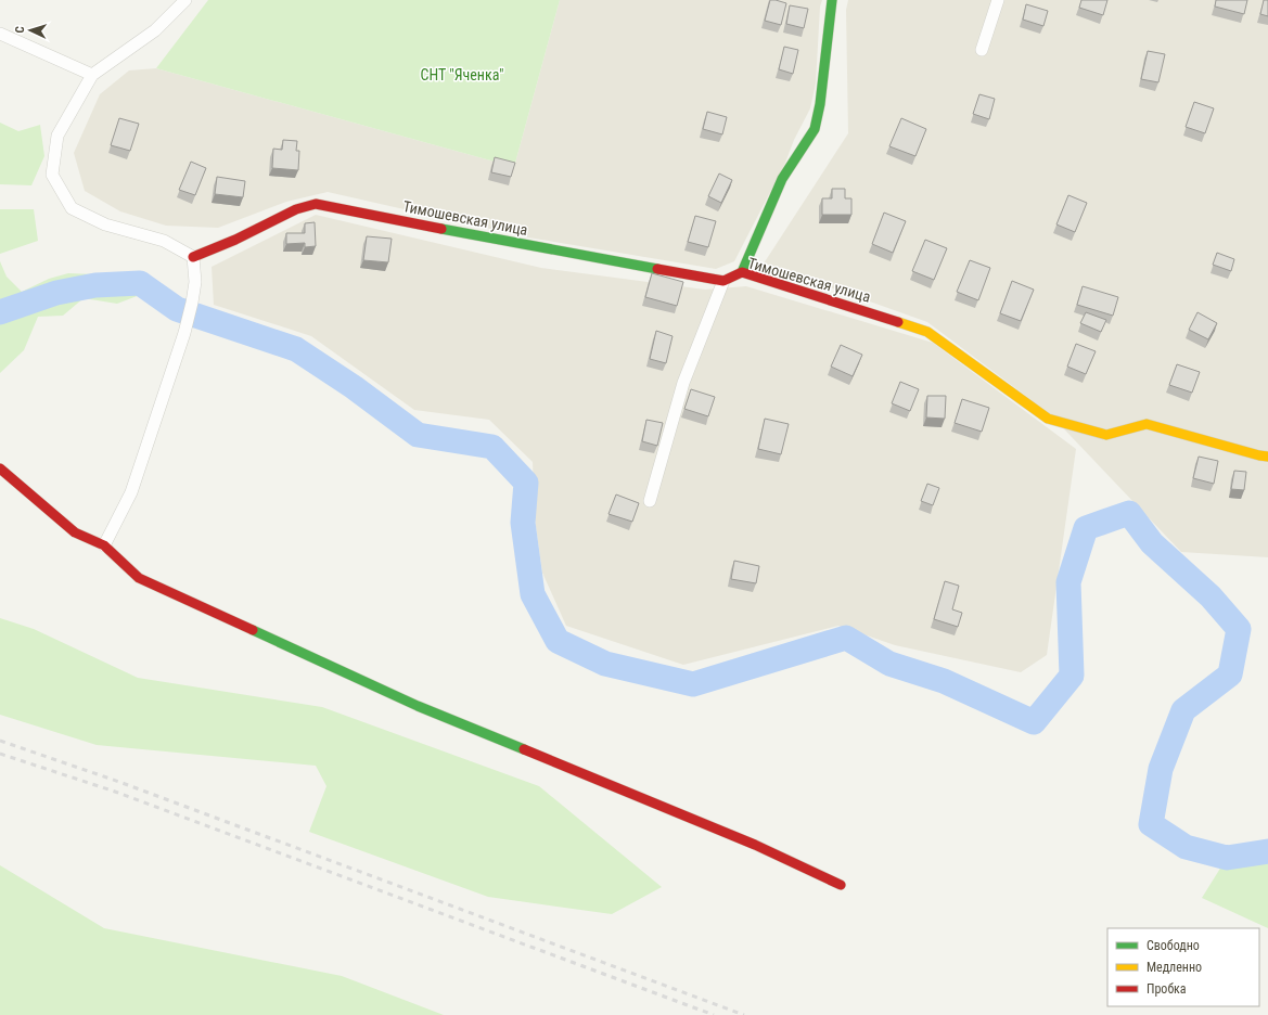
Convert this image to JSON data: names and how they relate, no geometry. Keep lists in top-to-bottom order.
{
  "streets": {
    "street": ["Тимошевская улица"]
  },
  "parks": ["СНТ \"Яченка\""],
  "legend": ["Свободно", "Медленно", "Пробка"],
  "north": "left"
}
